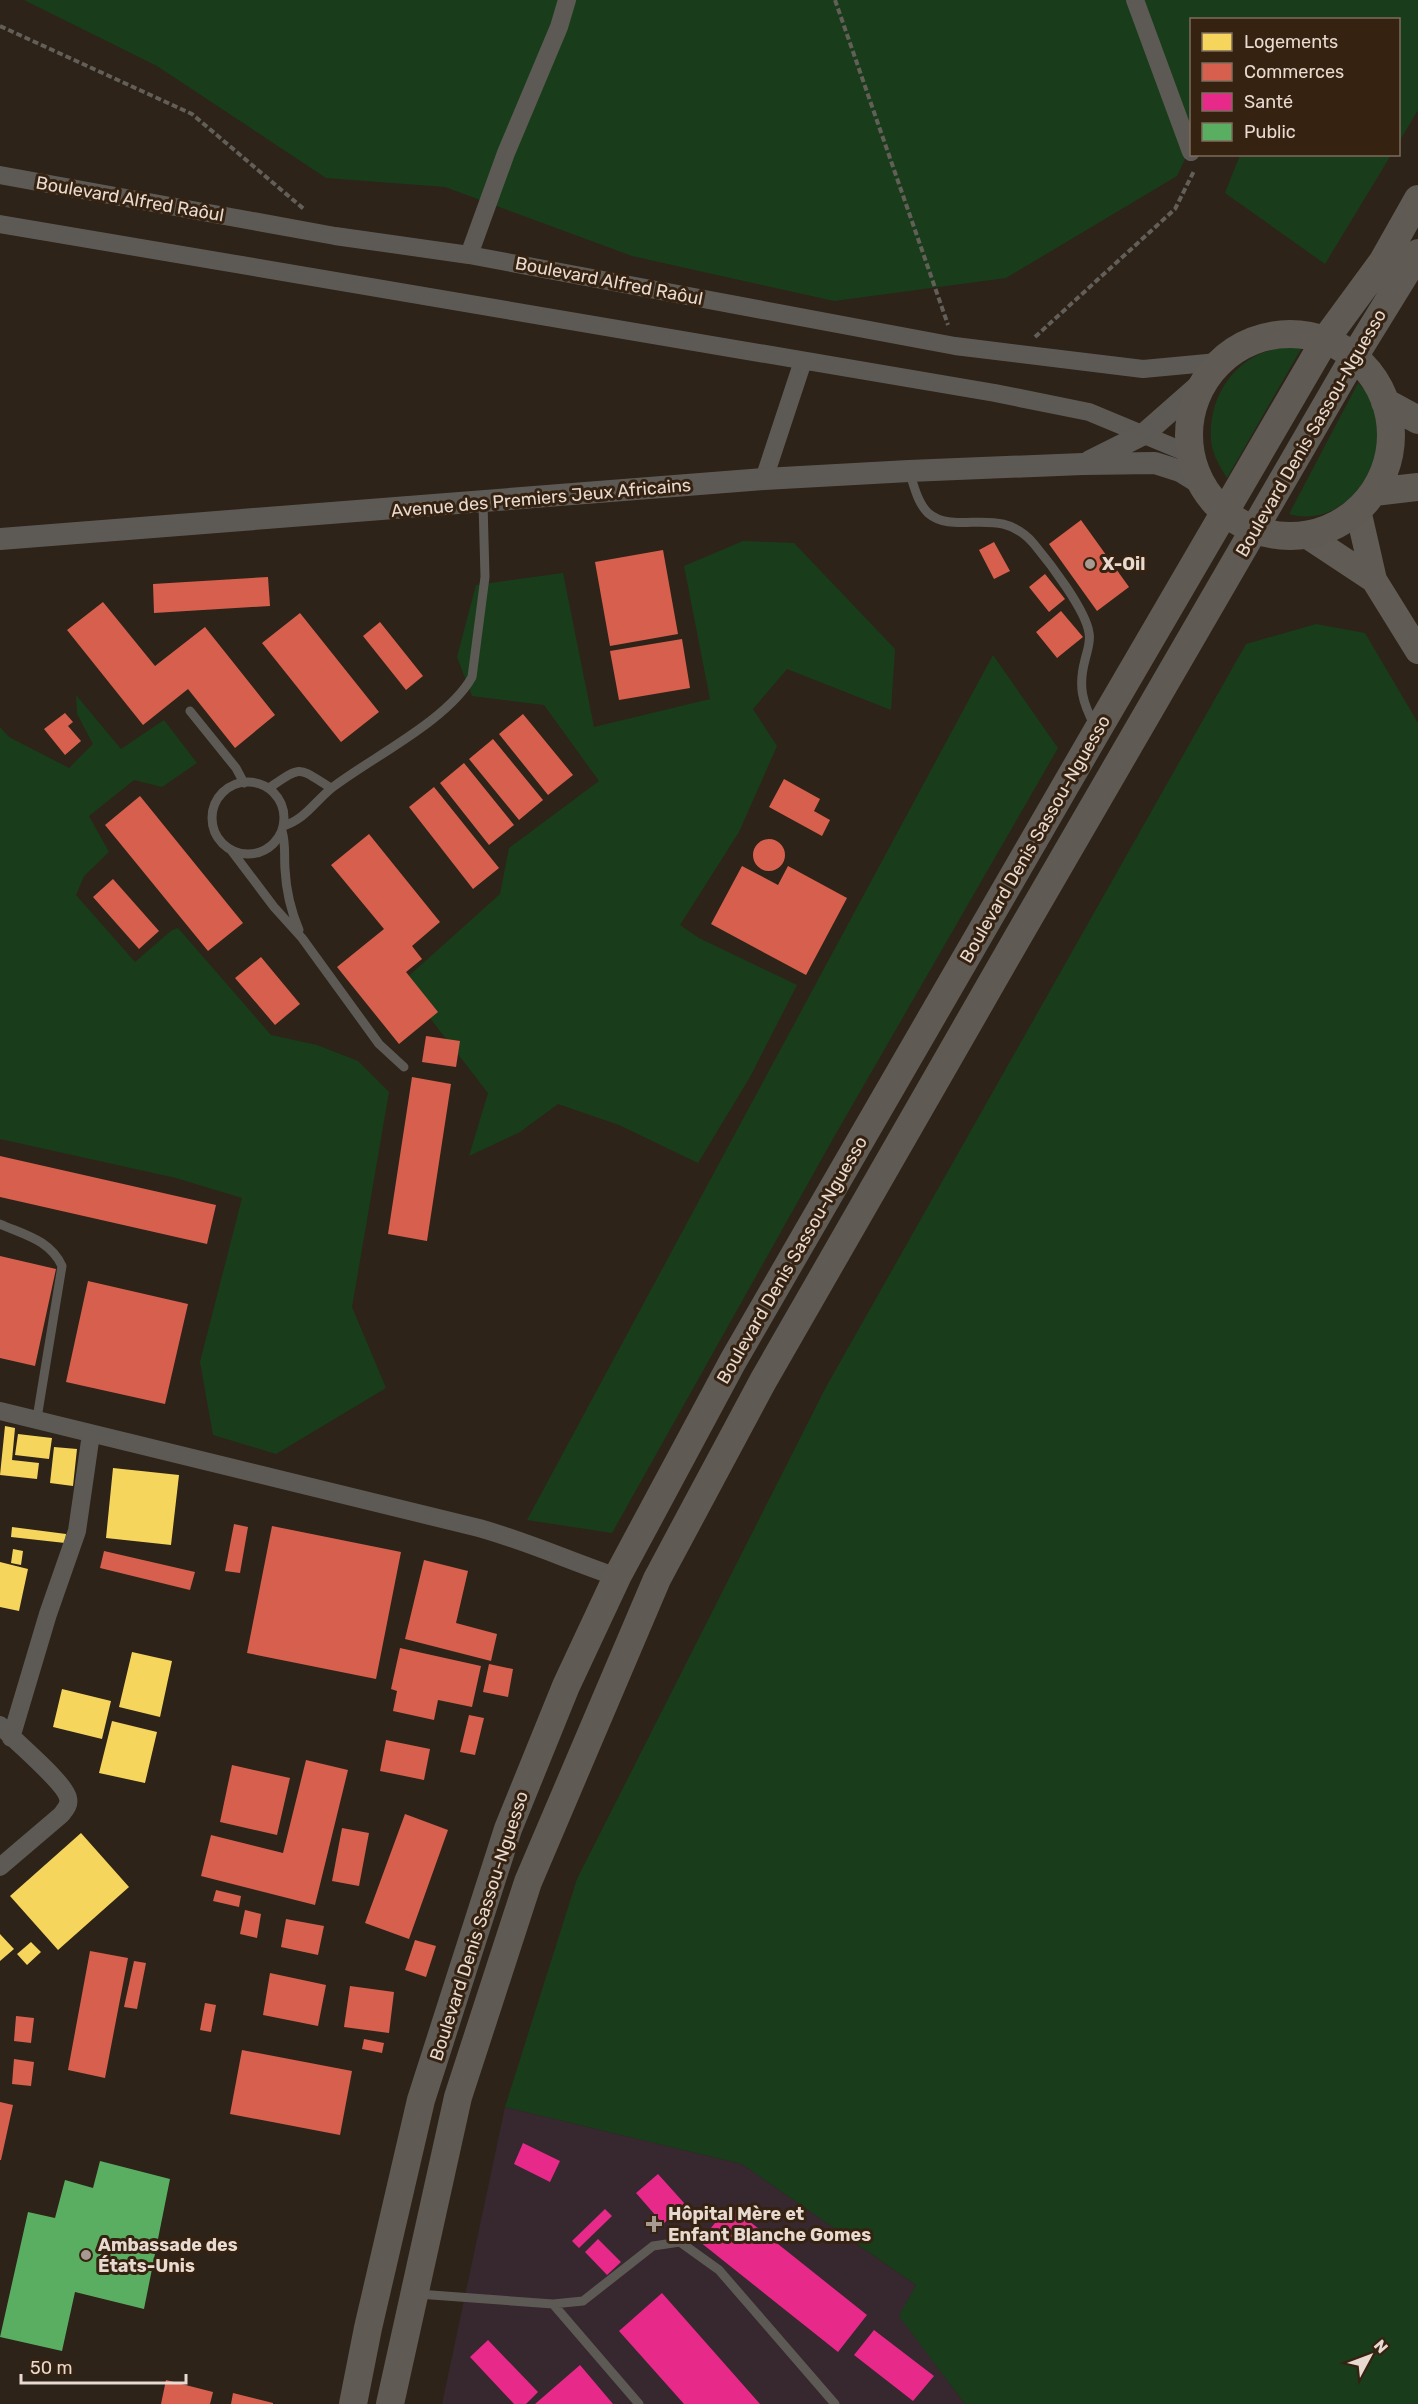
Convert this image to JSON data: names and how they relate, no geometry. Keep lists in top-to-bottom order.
{
  "streets": {
    "main road": ["Boulevard Denis Sassou-Nguesso"],
    "street": ["Boulevard Alfred Raôul", "Avenue des Premiers Jeux Africains"]
  },
  "crossings": [
    ["Boulevard Alfred Raôul", "Avenue des Premiers Jeux Africains"]
  ],
  "places": {
    "other": ["X-Oil", "Ambassade des États-Unis"],
    "health": ["Hôpital Mère et Enfant Blanche Gomes"]
  },
  "legend": [
    "Logements",
    "Commerces",
    "Santé",
    "Public"
  ],
  "scale_bar": "50 m",
  "north": "top right"
}
